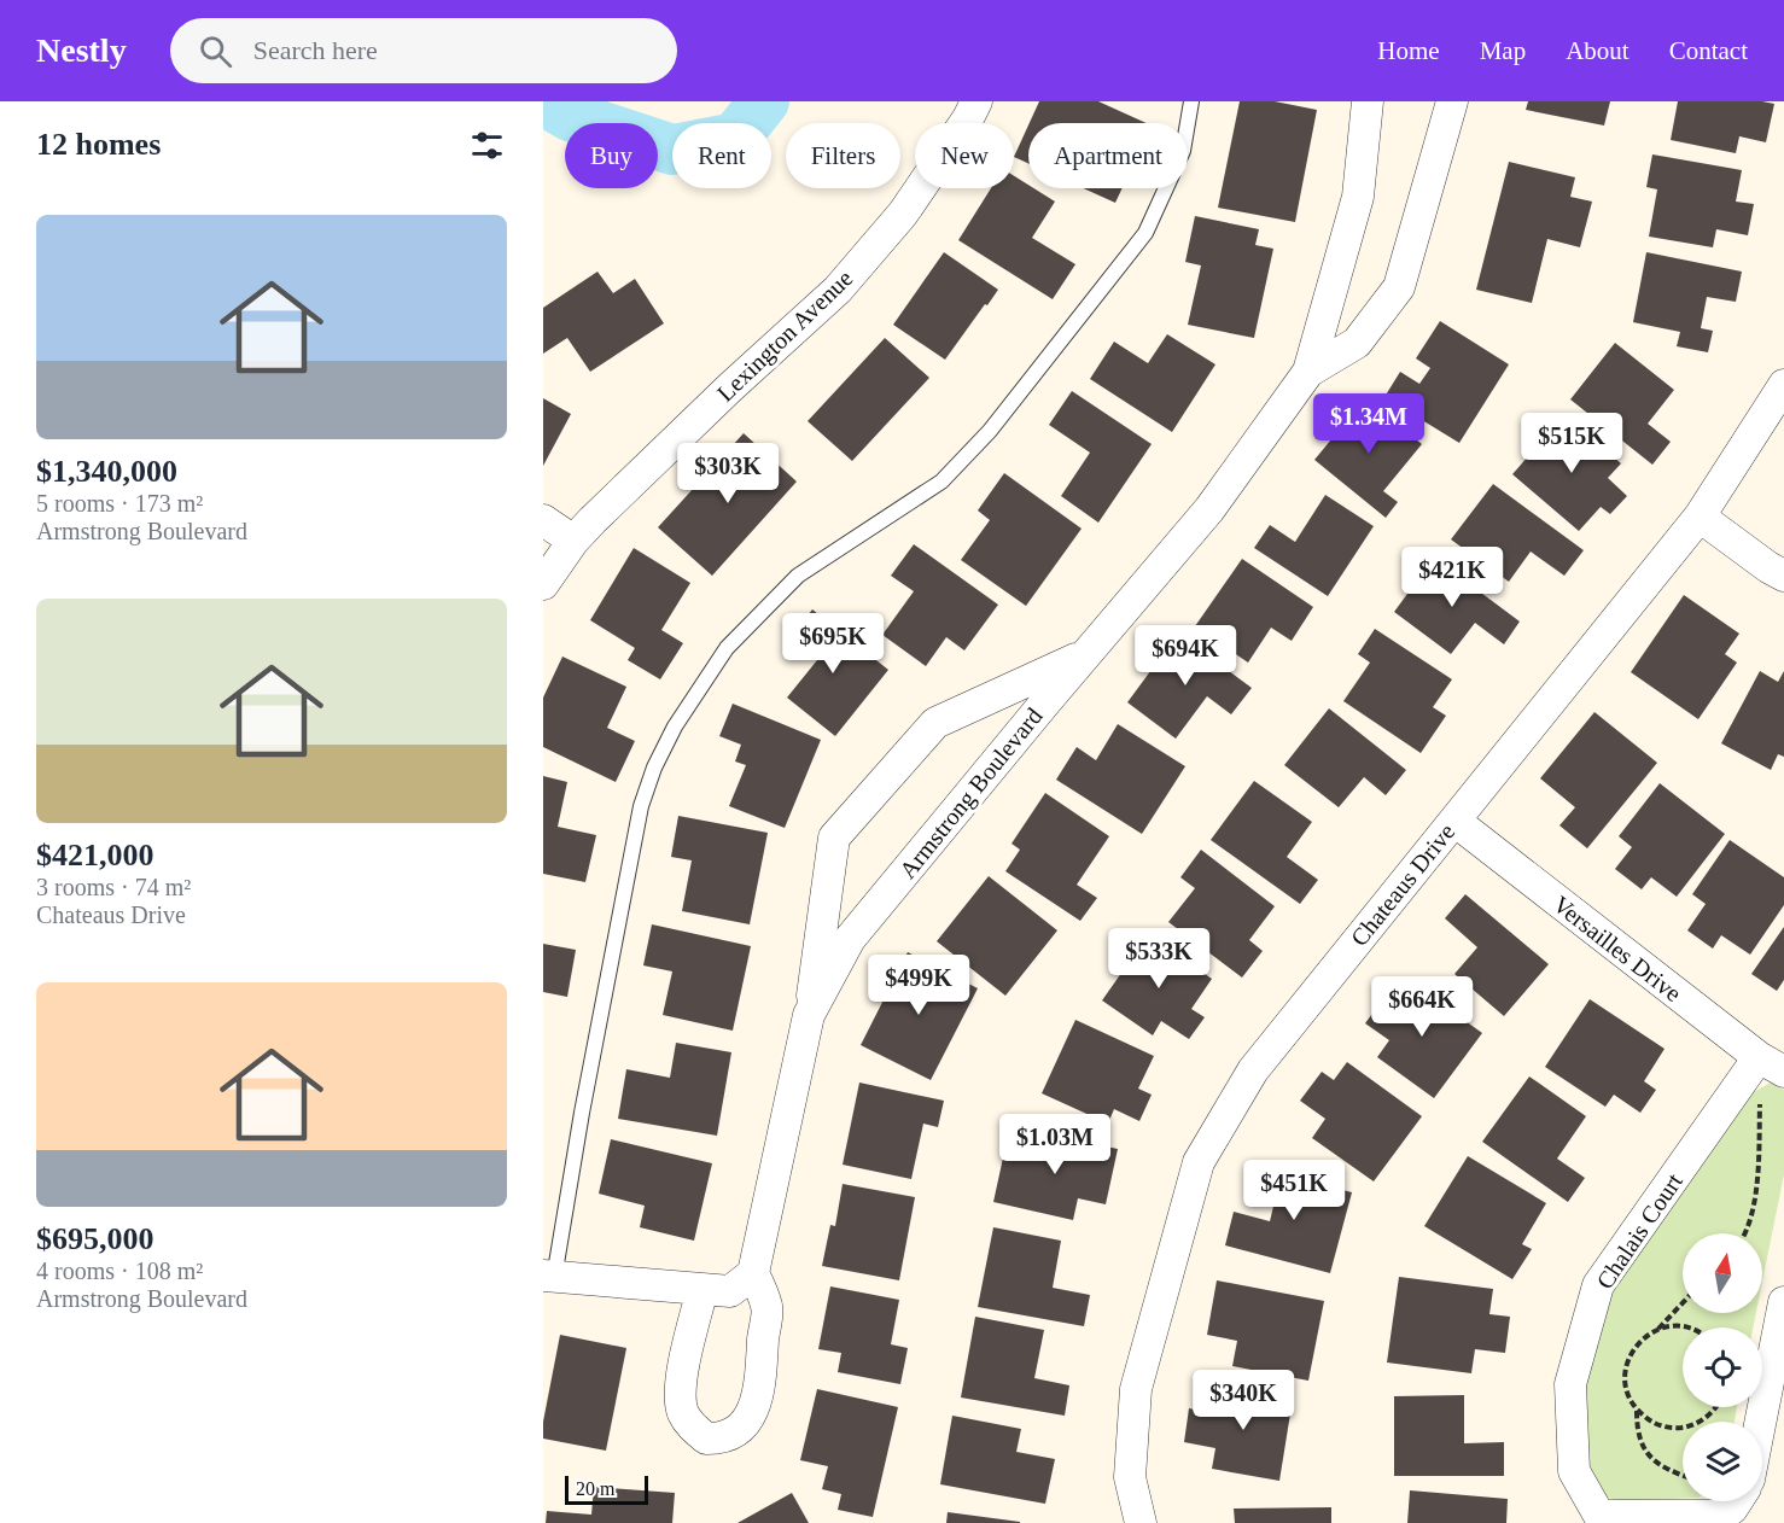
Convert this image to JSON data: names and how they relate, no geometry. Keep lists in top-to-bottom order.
{
  "streets": {
    "street": [
      "Lexington Avenue",
      "Armstrong Boulevard",
      "Chateaus Drive",
      "Versailles Drive",
      "Chalais Court"
    ]
  },
  "crossings": [
    ["Chateaus Drive", "Versailles Drive"],
    ["Versailles Drive", "Chalais Court"]
  ],
  "scale_bar": "20 m",
  "north": "top",
  "page": {
    "header": "Nestly",
    "search": "Search here",
    "nav": [
      "Home",
      "Map",
      "About",
      "Contact"
    ],
    "heading": "12 homes",
    "chip": [
      "Buy",
      "Rent",
      "Filters",
      "New",
      "Apartment"
    ],
    "list": [
      {
        "name": "$1,340,000",
        "note": "5 rooms · 173 m² · Armstrong Boulevard"
      },
      {
        "name": "$421,000",
        "note": "3 rooms · 74 m² · Chateaus Drive"
      },
      {
        "name": "$695,000",
        "note": "4 rooms · 108 m² · Armstrong Boulevard"
      }
    ],
    "price": [
      "$1.34M",
      "$515K",
      "$303K",
      "$421K",
      "$695K",
      "$694K",
      "$533K",
      "$499K",
      "$664K",
      "$1.03M",
      "$451K",
      "$340K"
    ],
    "scale": "20 m"
  }
}
